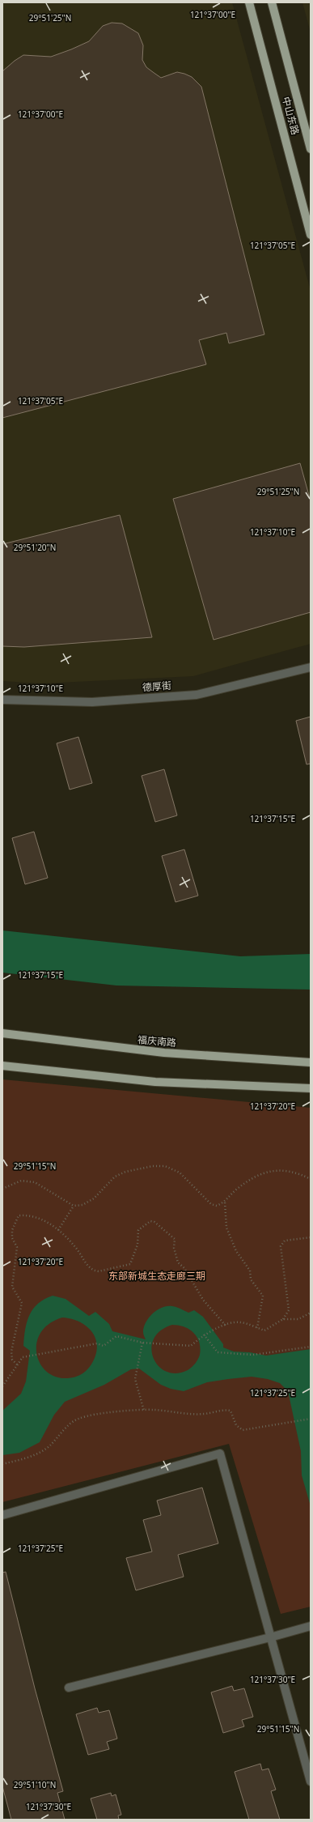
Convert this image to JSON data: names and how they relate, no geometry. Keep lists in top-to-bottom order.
{
  "streets": {
    "main road": ["中山东路", "福庆南路"],
    "street": ["德厚街"]
  },
  "parks": ["东部新城生态走廊三期"],
  "coordinates": [
    "121°37'00\"E",
    "29°51'25\"N",
    "121°37'05\"E",
    "121°37'10\"E",
    "29°51'20\"N",
    "121°37'15\"E",
    "121°37'20\"E",
    "29°51'15\"N",
    "121°37'25\"E",
    "121°37'30\"E",
    "29°51'10\"N"
  ]
}
